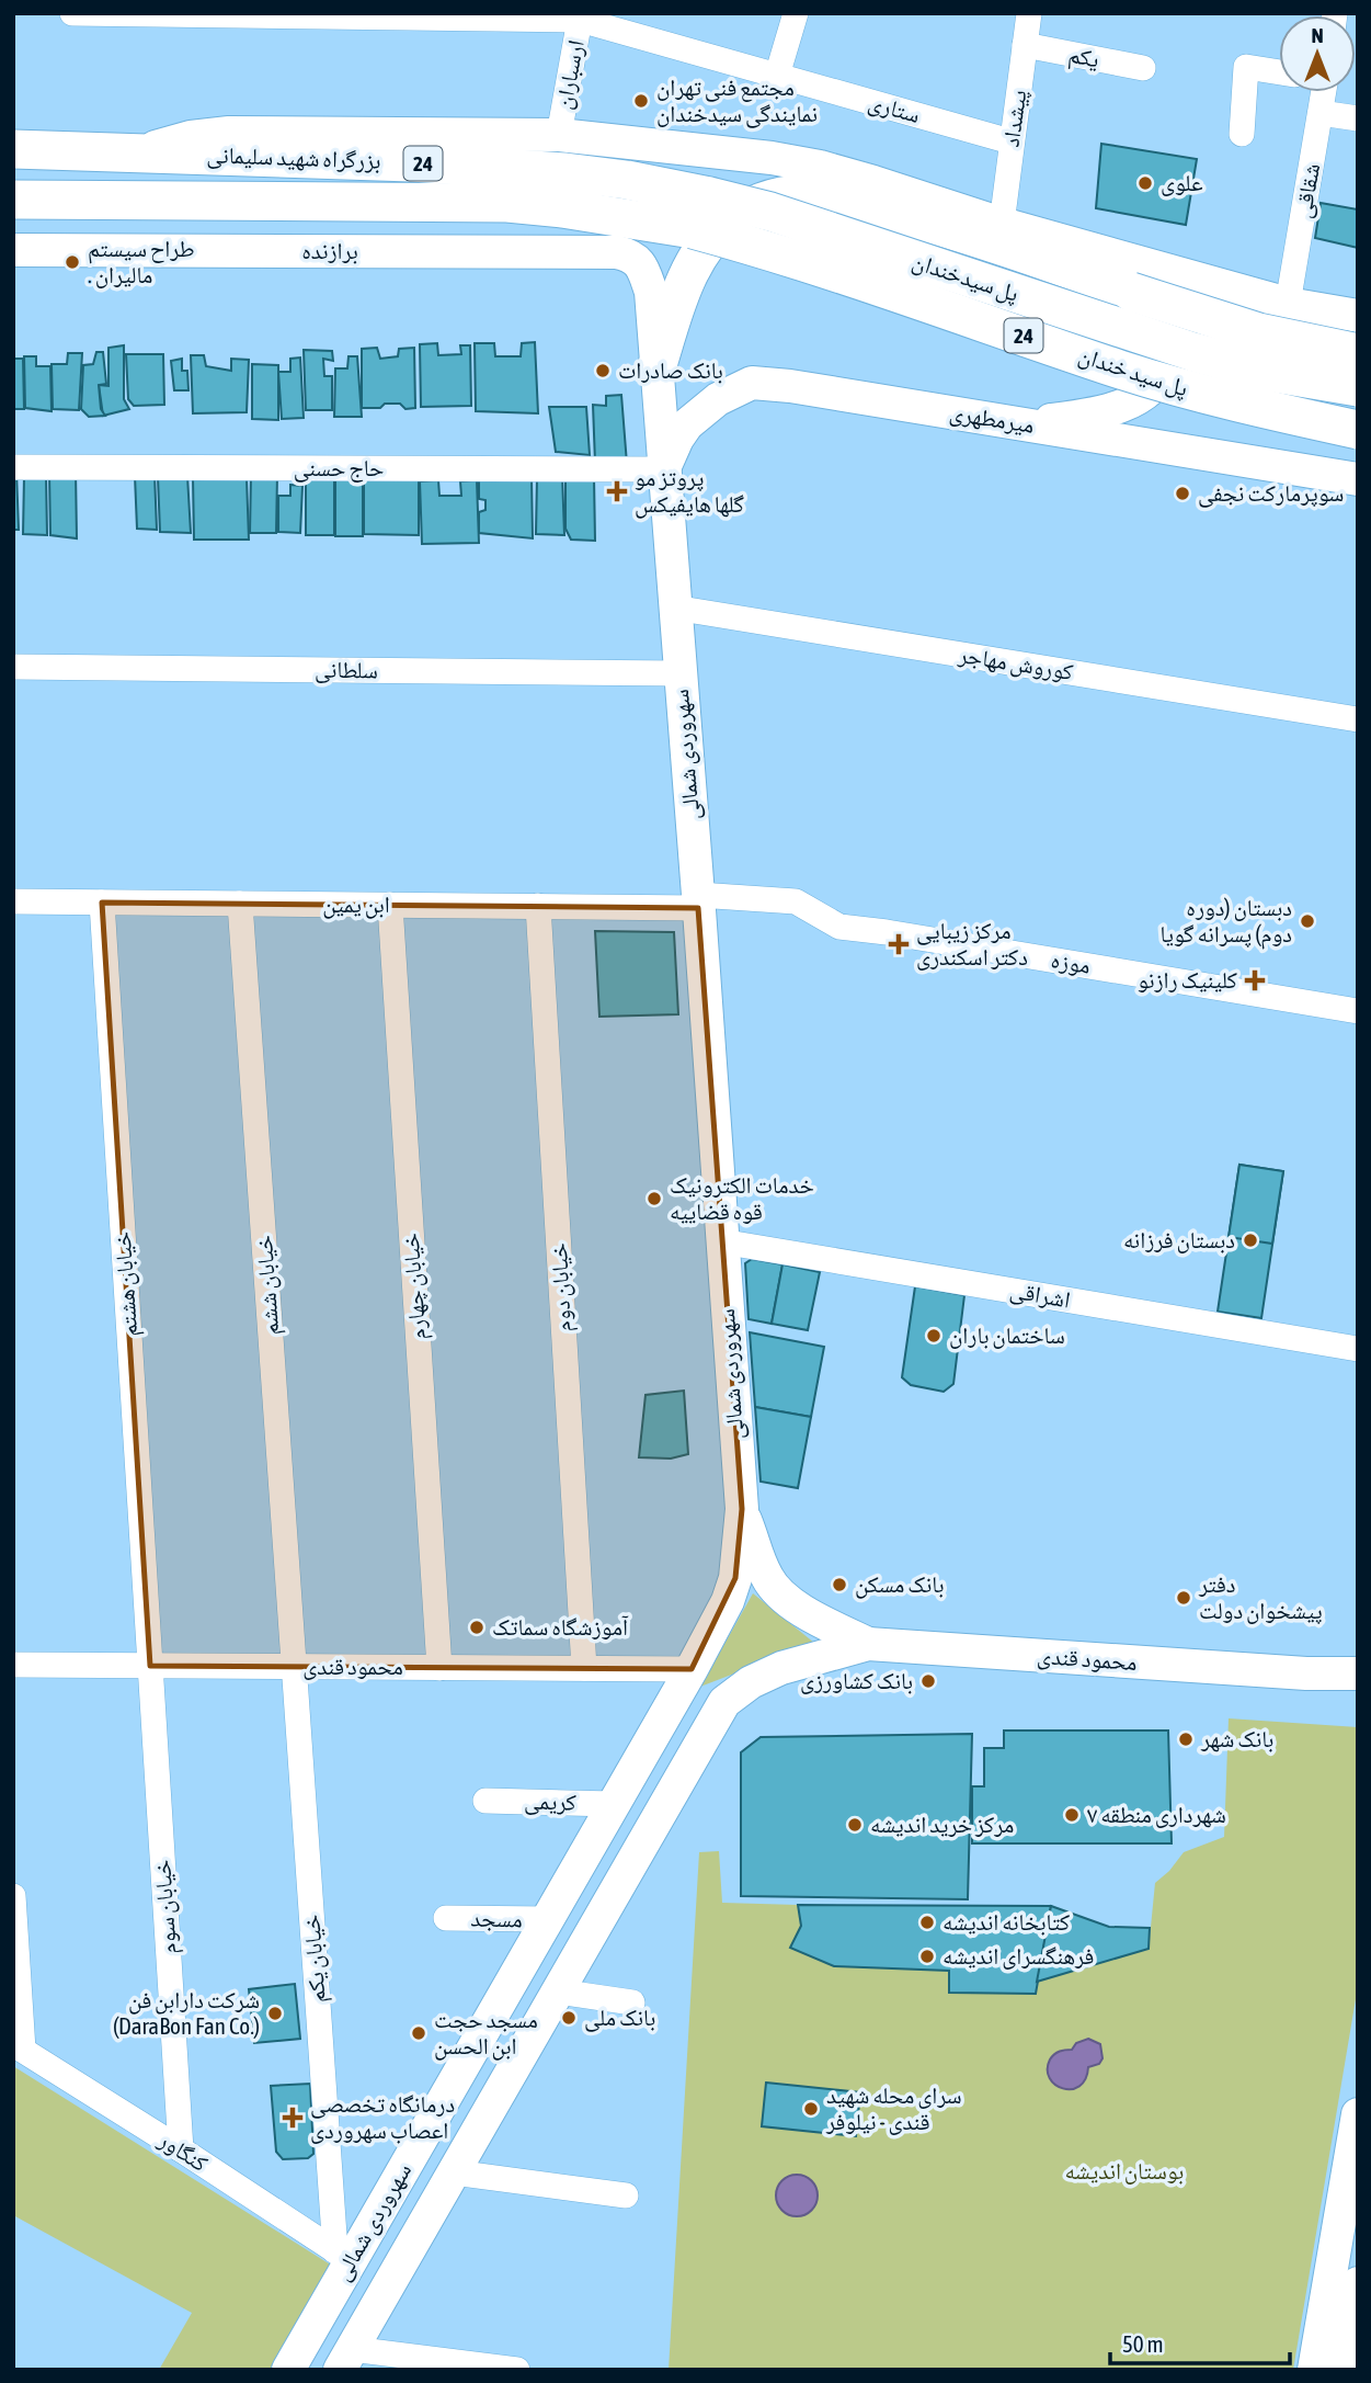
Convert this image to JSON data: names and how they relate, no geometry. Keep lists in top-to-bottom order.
{
  "streets": {
    "highway": [
      "بزرگراه شهید سلیمانی",
      "24",
      "پل سیدخندان",
      "پل سید خندان"
    ],
    "main road": [
      "برازنده",
      "میرمطهری",
      "سهروردی شمالی",
      "محمود قندی"
    ],
    "street": [
      "یکم",
      "ارسباران",
      "ستاری",
      "پیشداد",
      "شقاقی",
      "حاج حسنی",
      "کوروش مهاجر",
      "سلطانی",
      "ابن یمین",
      "موزه",
      "خیابان هشتم",
      "خیابان ششم",
      "خیابان چهارم",
      "خیابان دوم",
      "اشراقی",
      "کریمی",
      "خیابان سوم",
      "مسجد",
      "خیابان یکم",
      "کنگاور"
    ]
  },
  "crossings": [
    ["یکم", "پیشداد"],
    ["ارسباران", "ستاری"],
    ["ستاری", "پیشداد"],
    ["بزرگراه شهید سلیمانی", "پل سیدخندان"],
    ["بزرگراه شهید سلیمانی", "پل سید خندان"],
    ["برازنده", "سهروردی شمالی"],
    ["پل سیدخندان", "پل سید خندان"],
    ["میرمطهری", "حاج حسنی"],
    ["میرمطهری", "سهروردی شمالی"],
    ["حاج حسنی", "سهروردی شمالی"],
    ["کوروش مهاجر", "سهروردی شمالی"],
    ["سلطانی", "سهروردی شمالی"],
    ["سهروردی شمالی", "ابن یمین"],
    ["سهروردی شمالی", "موزه"],
    ["سهروردی شمالی", "اشراقی"],
    ["سهروردی شمالی", "محمود قندی"],
    ["سهروردی شمالی", "کریمی"],
    ["سهروردی شمالی", "مسجد"],
    ["سهروردی شمالی", "خیابان یکم"],
    ["سهروردی شمالی", "کنگاور"],
    ["ابن یمین", "موزه"],
    ["ابن یمین", "خیابان هشتم"],
    ["ابن یمین", "خیابان ششم"],
    ["ابن یمین", "خیابان چهارم"],
    ["ابن یمین", "خیابان دوم"],
    ["خیابان هشتم", "محمود قندی"],
    ["خیابان هشتم", "خیابان سوم"],
    ["خیابان ششم", "محمود قندی"],
    ["خیابان ششم", "خیابان یکم"],
    ["خیابان چهارم", "محمود قندی"],
    ["خیابان دوم", "محمود قندی"],
    ["محمود قندی", "خیابان سوم"],
    ["محمود قندی", "خیابان یکم"],
    ["خیابان سوم", "کنگاور"],
    ["خیابان یکم", "کنگاور"]
  ],
  "parks": ["بوستان اندیشه"],
  "places": {
    "other": [
      "مجتمع فنی تهران نمایندگی سیدخندان",
      "علوی",
      "طراح سیستم . مالیران",
      "بانک صادرات",
      "سوپرمارکت نجفی",
      "دبستان (دوره دوم) پسرانه گویا",
      "خدمات الکترونیک قوه قضاییه",
      "دبستان فرزانه",
      "ساختمان باران",
      "بانک مسکن",
      "دفتر پیشخوان دولت",
      "آموزشگاه سماتک",
      "بانک کشاورزی",
      "بانک شهر",
      "شهرداری منطقه ۷",
      "مرکز خرید اندیشه",
      "کتابخانه اندیشه",
      "فرهنگسرای اندیشه",
      "شرکت دارابن فن (DaraBon Fan Co.)",
      "بانک ملی",
      "مسجد حجت ابن الحسن",
      "سرای محله شهید قندی - نیلوفر"
    ],
    "health": [
      "پروتز مو گلها هایفیکس",
      "مرکز زیبایی دکتر اسکندری",
      "کلینیک رازنو",
      "درمانگاه تخصصی اعصاب سهروردی"
    ]
  },
  "scale_bar": "50 m",
  "north": "top"
}
